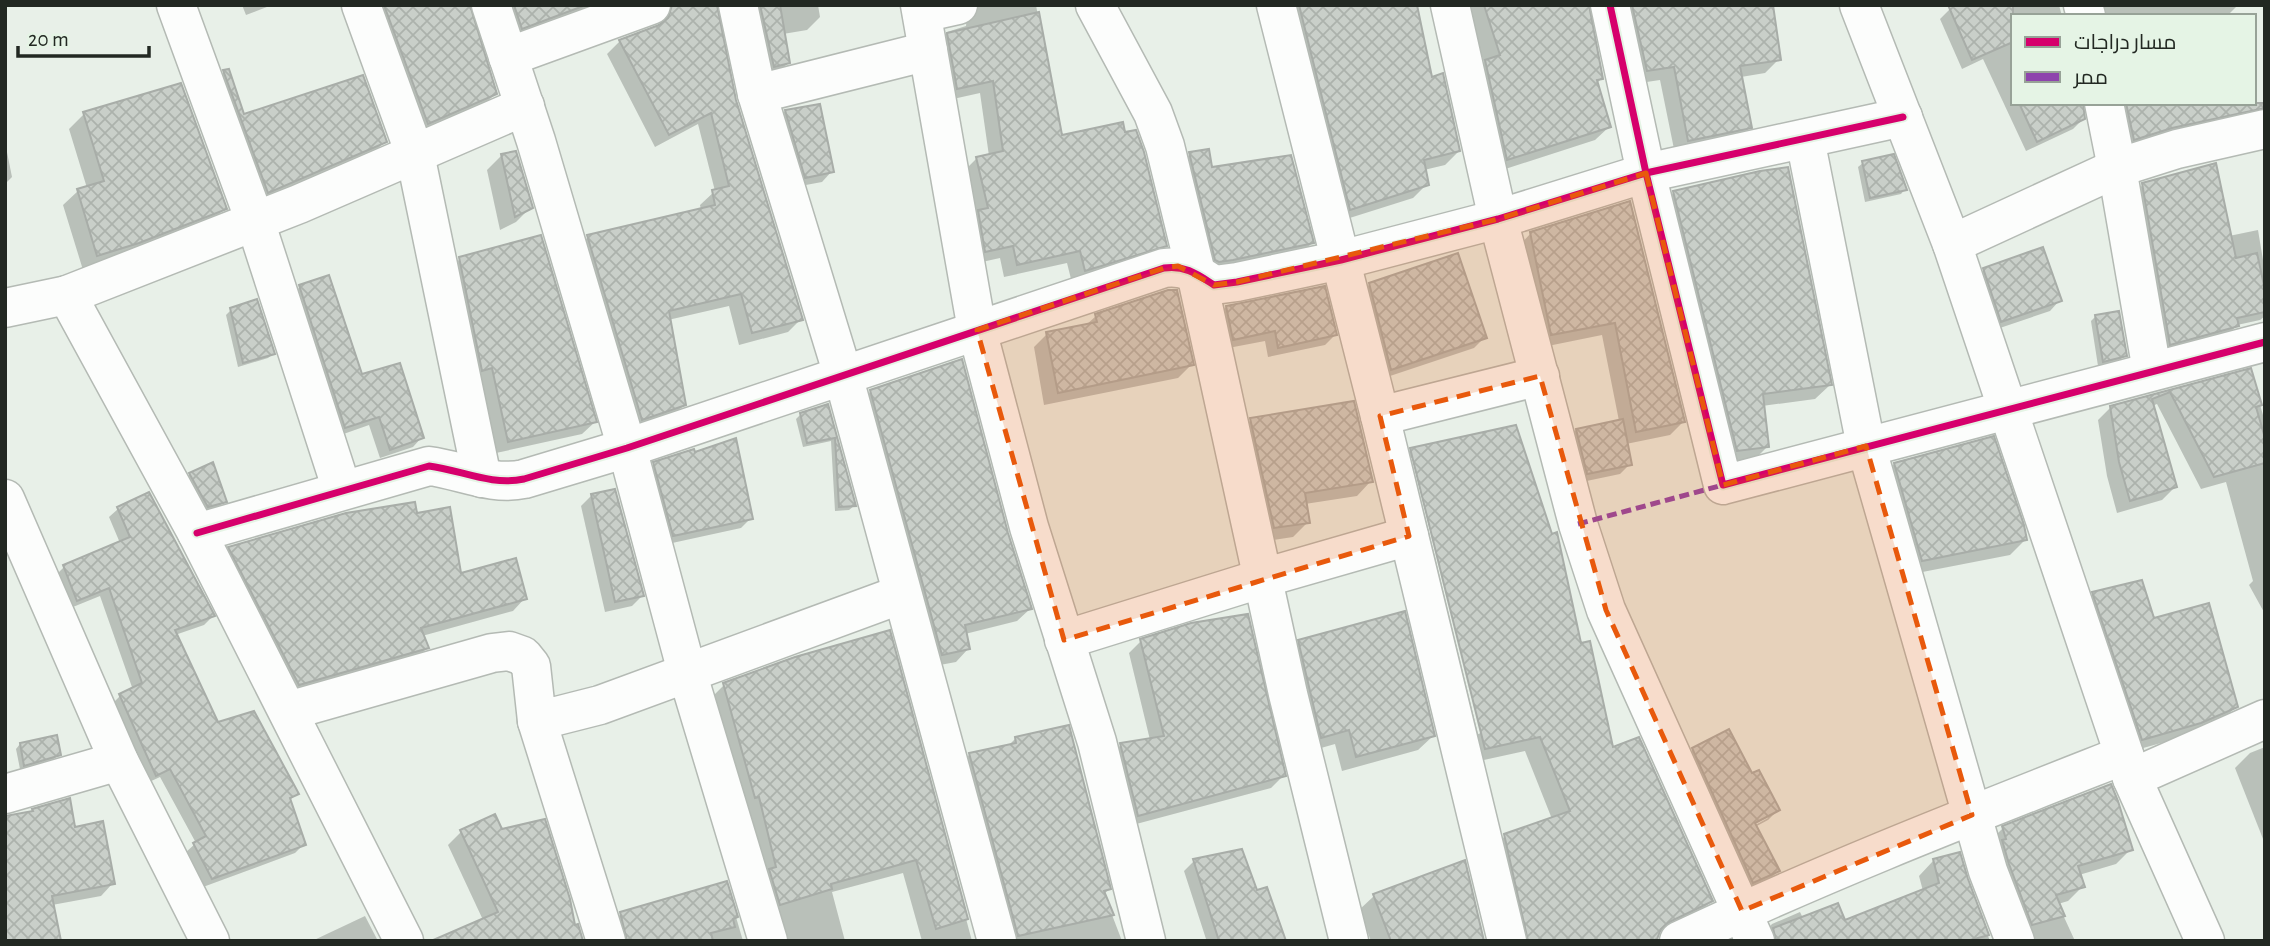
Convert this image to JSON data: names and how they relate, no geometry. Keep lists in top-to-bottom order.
{
  "legend": ["مسار دراجات", "ممر"],
  "scale_bar": "20 m"
}
